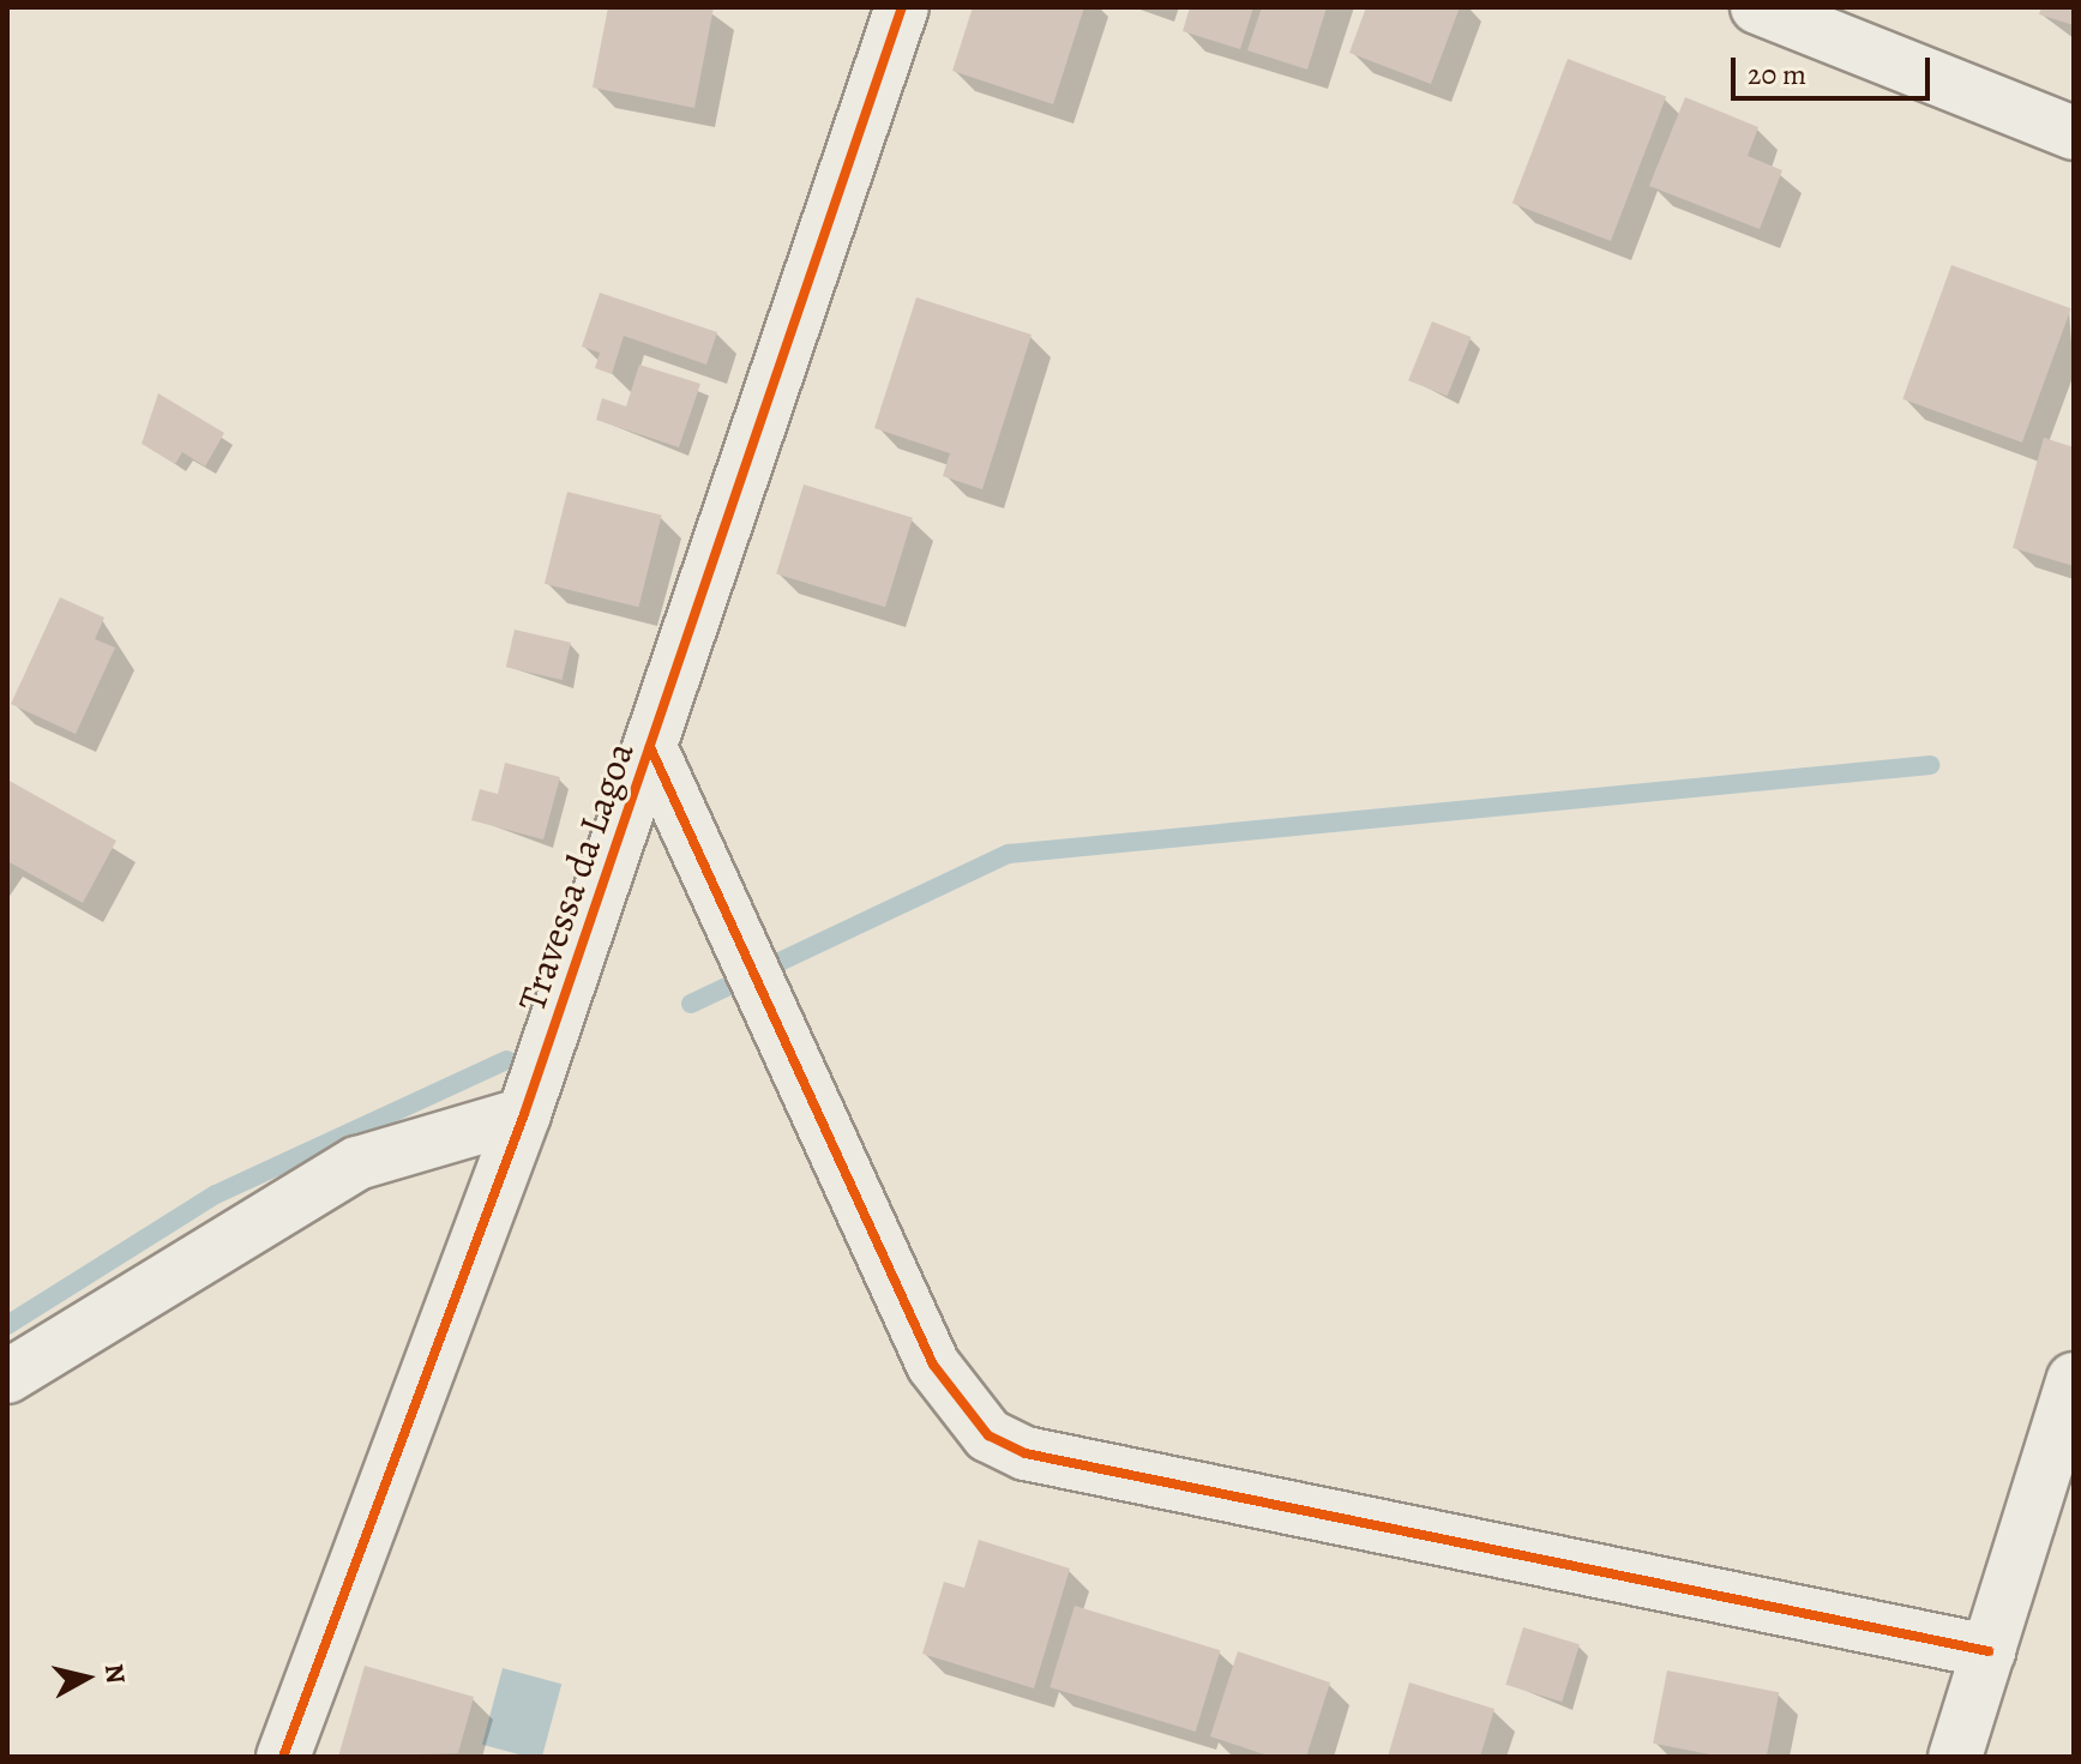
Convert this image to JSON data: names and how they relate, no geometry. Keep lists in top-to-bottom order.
{
  "streets": {
    "street": ["Travessa da Lagoa"]
  },
  "scale_bar": "20 m",
  "north": "right"
}
